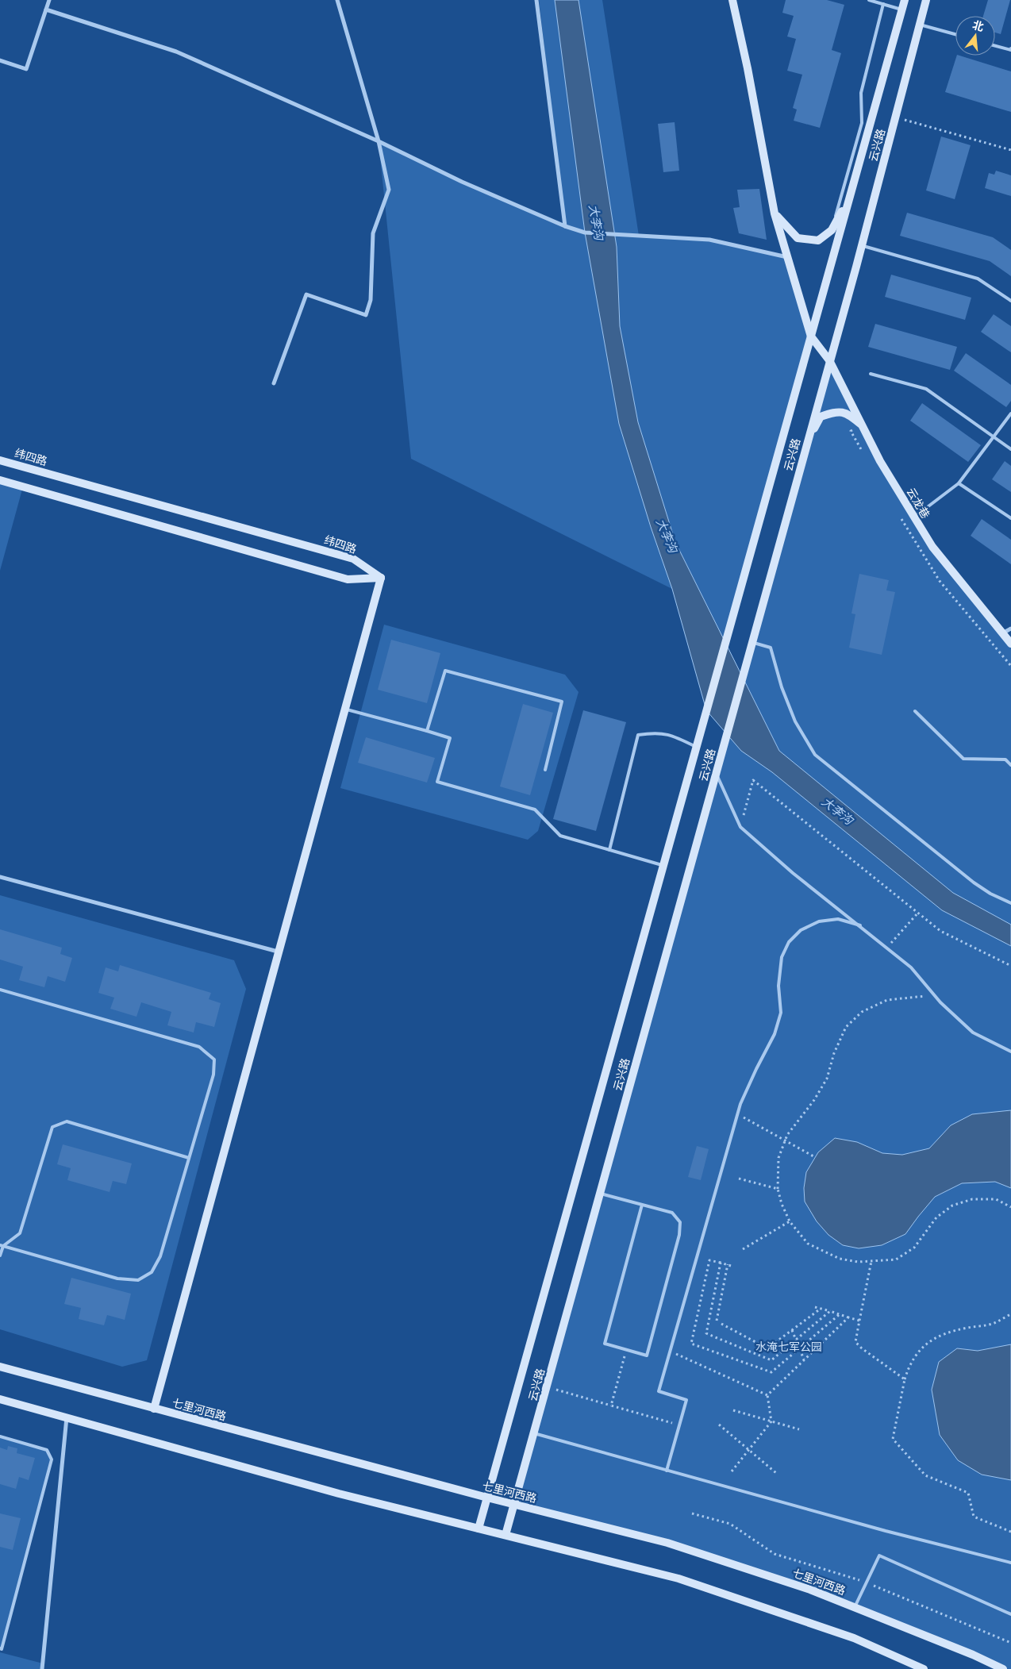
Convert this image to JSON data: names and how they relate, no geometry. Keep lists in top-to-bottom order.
{
  "streets": {
    "street": [
      "云兴路",
      "纬四路",
      "云龙巷",
      "七里河西路"
    ]
  },
  "crossings": [
    ["云兴路", "云龙巷"],
    ["云兴路", "七里河西路"]
  ],
  "water": ["大李沟"],
  "parks": ["水淹七军公园"],
  "north": "top"
}
